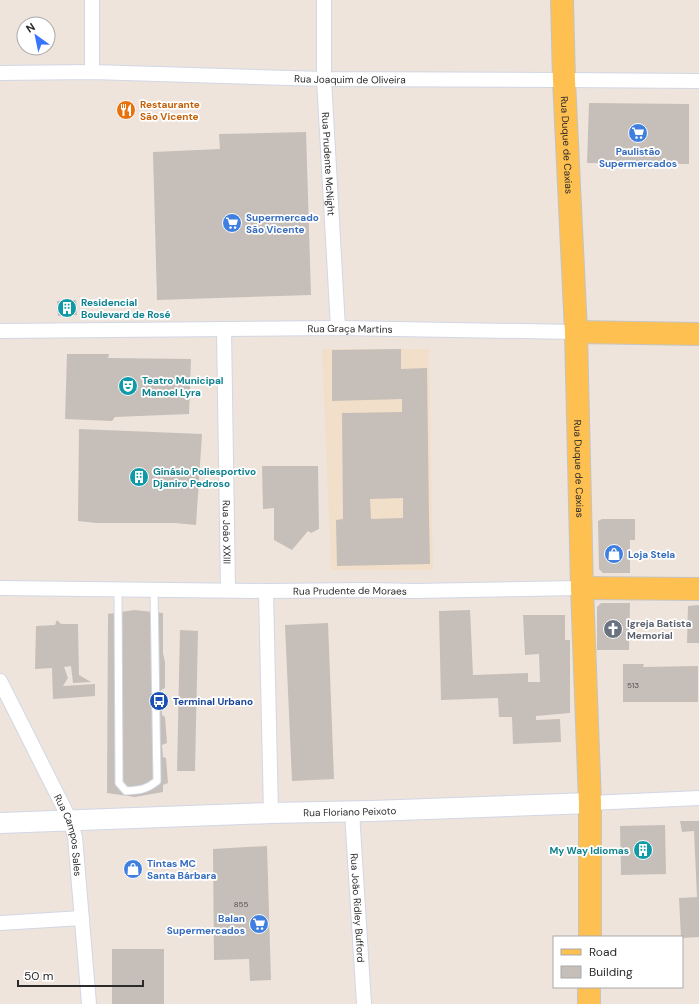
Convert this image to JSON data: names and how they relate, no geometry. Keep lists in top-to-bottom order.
{
  "streets": {
    "main road": [
      "Rua Duque de Caxias",
      "Rua Graça Martins",
      "Rua Prudente de Moraes",
      "Rua Floriano Peixoto"
    ],
    "street": [
      "Rua Joaquim de Oliveira",
      "Rua Prudente McNight",
      "Rua João XXIII",
      "Rua Campos Sales",
      "Rua João Ridley Bufford"
    ]
  },
  "crossings": [
    ["Rua Joaquim de Oliveira", "Rua Duque de Caxias"],
    ["Rua Joaquim de Oliveira", "Rua Prudente McNight"],
    ["Rua Duque de Caxias", "Rua Graça Martins"],
    ["Rua Duque de Caxias", "Rua Prudente de Moraes"],
    ["Rua Duque de Caxias", "Rua Floriano Peixoto"],
    ["Rua Prudente McNight", "Rua Graça Martins"],
    ["Rua Graça Martins", "Rua João XXIII"],
    ["Rua João XXIII", "Rua Prudente de Moraes"],
    ["Rua Floriano Peixoto", "Rua Campos Sales"],
    ["Rua Floriano Peixoto", "Rua João Ridley Bufford"]
  ],
  "places": {
    "restaurant": ["Restaurante São Vicente"],
    "supermarket": ["Paulistão Supermercados", "Supermercado São Vicente", "Balan Supermercados"],
    "building": ["Residencial Boulevard de Rosé", "Ginásio Poliesportivo Djaniro Pedroso", "My Way Idiomas"],
    "theatre": ["Teatro Municipal Manoel Lyra"],
    "shop": ["Loja Stela", "Tintas MC Santa Bárbara"],
    "church": ["Igreja Batista Memorial"],
    "bus stop": ["Terminal Urbano"]
  },
  "house_numbers": ["513", "855"],
  "legend": ["Road", "Building"],
  "scale_bar": "50 m",
  "north": "top left"
}
